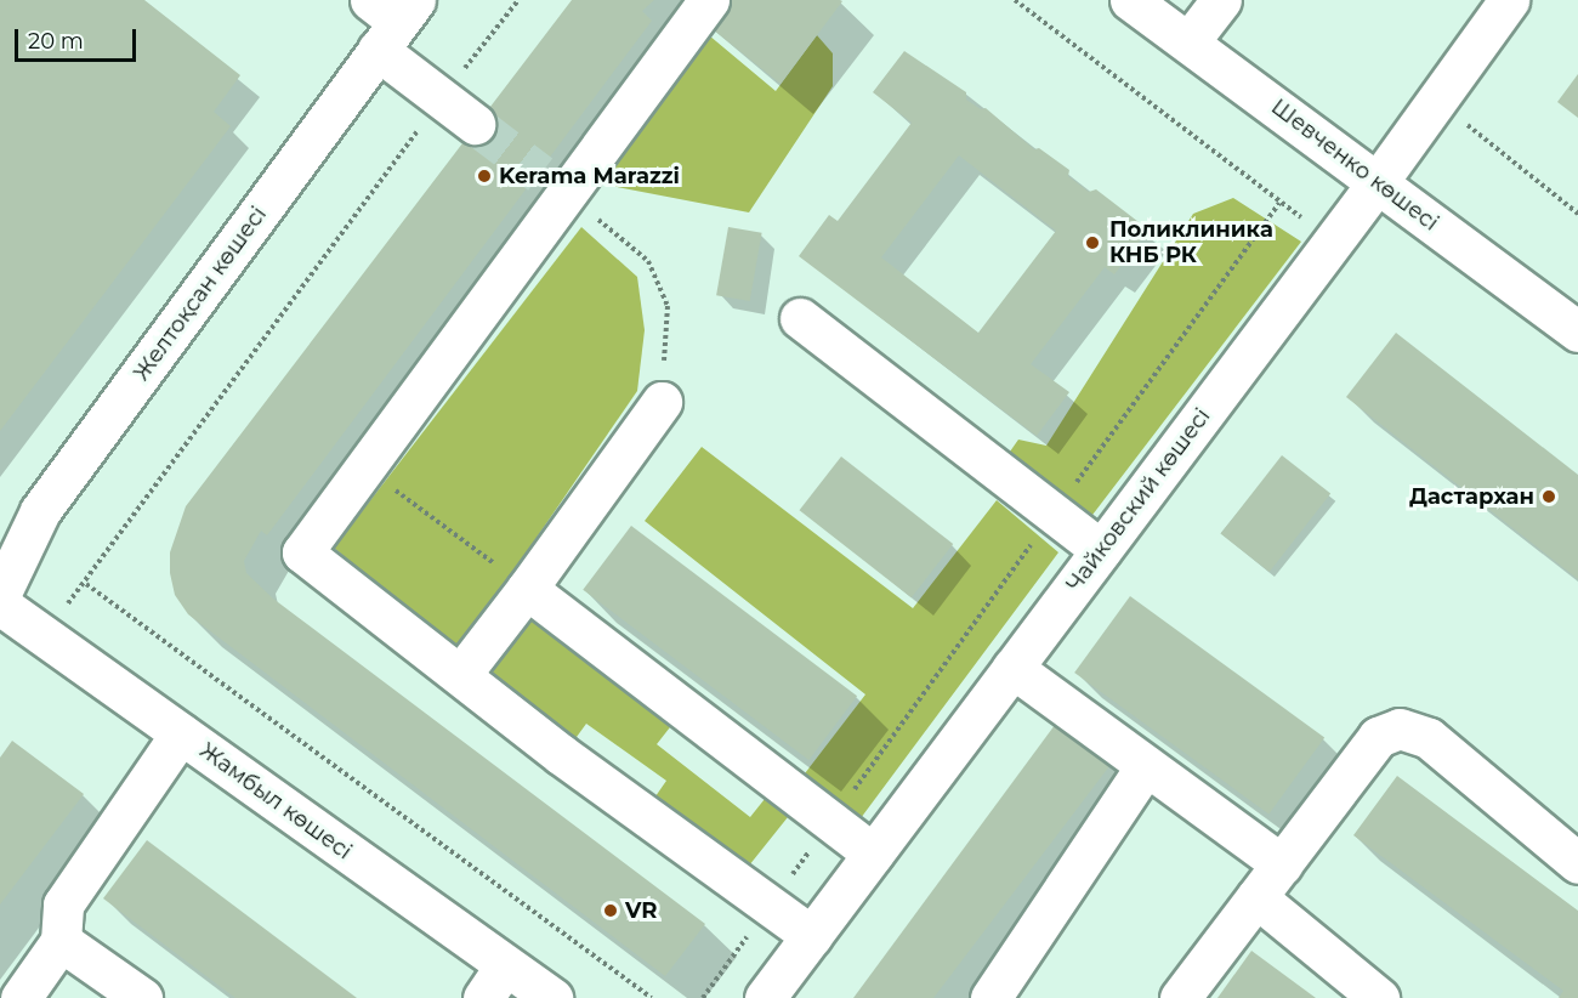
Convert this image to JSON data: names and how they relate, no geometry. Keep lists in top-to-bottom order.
{
  "streets": {
    "street": [
      "Шевченко көшесі",
      "Желтоқсан көшесі",
      "Чайковский көшесі",
      "Жамбыл көшесі"
    ]
  },
  "crossings": [
    ["Шевченко көшесі", "Чайковский көшесі"]
  ],
  "places": [
    "Kerama Marazzi",
    "Поликлиника КНБ РК",
    "Дастархан",
    "VR"
  ],
  "scale_bar": "20 m"
}
